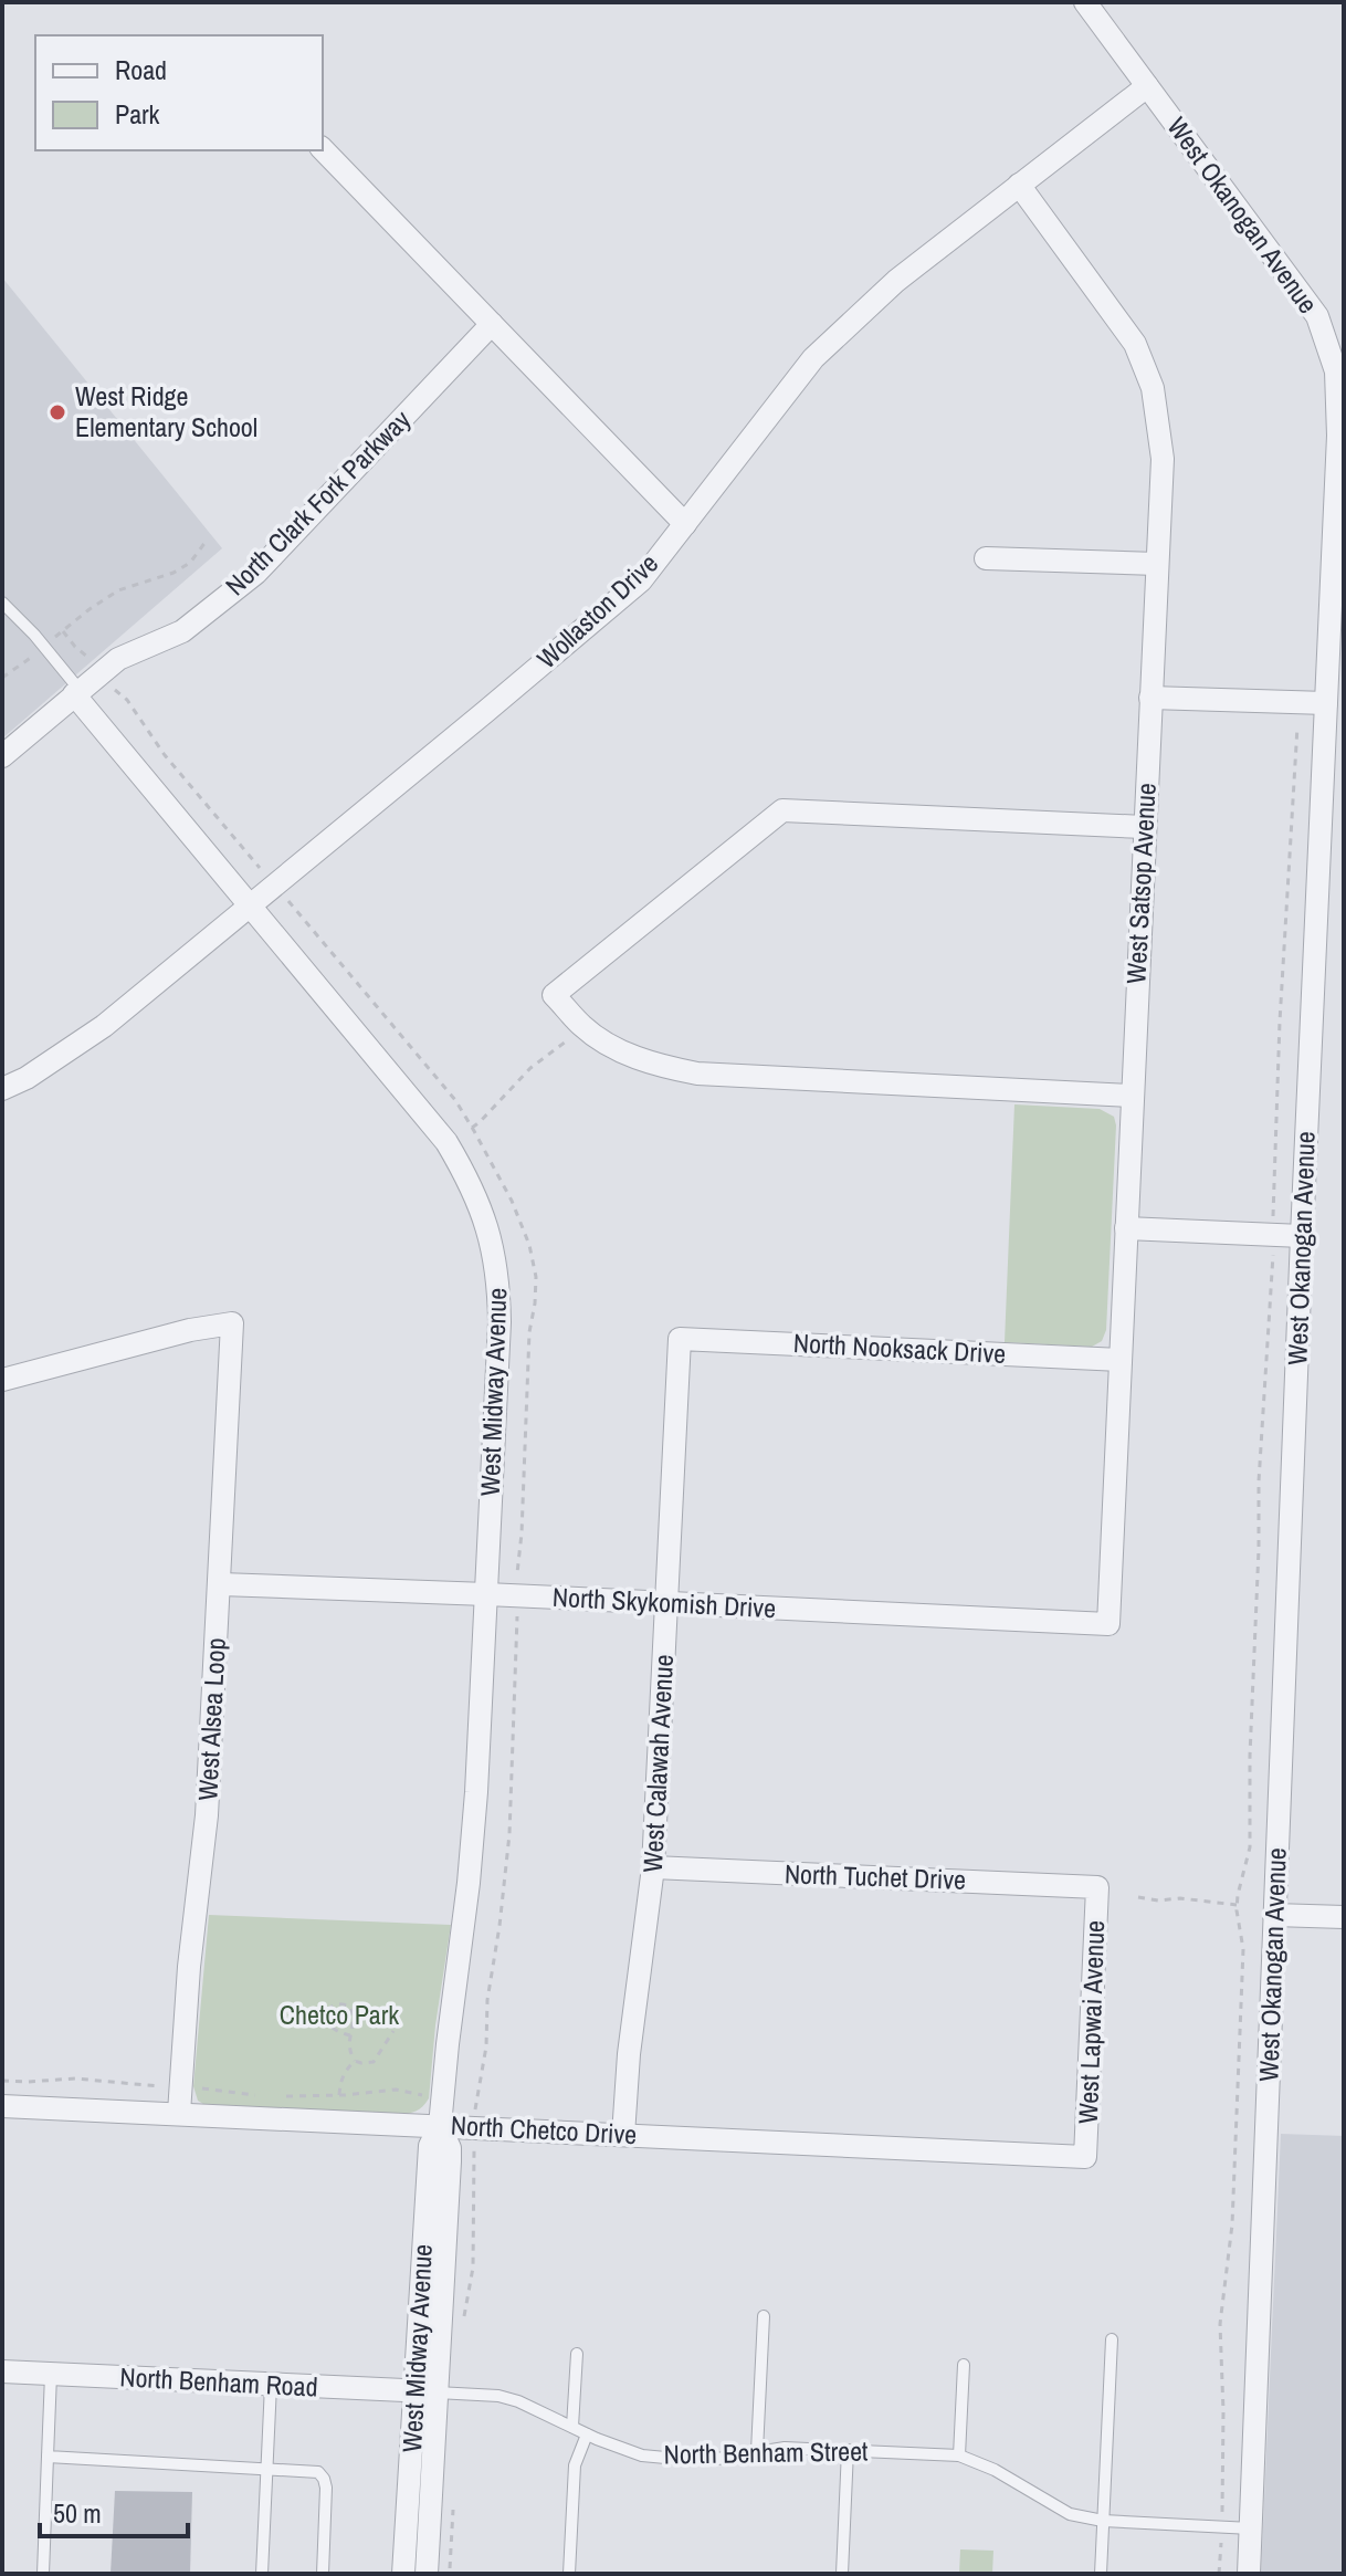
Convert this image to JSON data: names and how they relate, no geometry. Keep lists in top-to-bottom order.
{
  "streets": {
    "street": [
      "West Okanogan Avenue",
      "North Clark Fork Parkway",
      "Wollaston Drive",
      "West Satsop Avenue",
      "North Nooksack Drive",
      "West Midway Avenue",
      "North Skykomish Drive",
      "West Alsea Loop",
      "West Calawah Avenue",
      "North Tuchet Drive",
      "West Lapwai Avenue",
      "North Chetco Drive",
      "North Benham Road"
    ],
    "lane": ["North Benham Street"]
  },
  "crossings": [
    ["West Okanogan Avenue", "Wollaston Drive"],
    ["West Okanogan Avenue", "North Benham Street"],
    ["North Clark Fork Parkway", "West Midway Avenue"],
    ["Wollaston Drive", "West Satsop Avenue"],
    ["Wollaston Drive", "West Midway Avenue"],
    ["West Satsop Avenue", "North Nooksack Drive"],
    ["West Satsop Avenue", "North Skykomish Drive"],
    ["North Nooksack Drive", "West Calawah Avenue"],
    ["West Midway Avenue", "North Skykomish Drive"],
    ["West Midway Avenue", "North Chetco Drive"],
    ["West Midway Avenue", "North Benham Road"],
    ["West Midway Avenue", "North Benham Street"],
    ["North Skykomish Drive", "West Alsea Loop"],
    ["North Skykomish Drive", "West Calawah Avenue"],
    ["West Alsea Loop", "North Chetco Drive"],
    ["West Calawah Avenue", "North Tuchet Drive"],
    ["West Calawah Avenue", "North Chetco Drive"],
    ["North Tuchet Drive", "West Lapwai Avenue"],
    ["West Lapwai Avenue", "North Chetco Drive"],
    ["North Benham Road", "North Benham Street"]
  ],
  "parks": ["Chetco Park"],
  "places": ["West Ridge Elementary School"],
  "legend": ["Road", "Park"],
  "scale_bar": "50 m"
}
